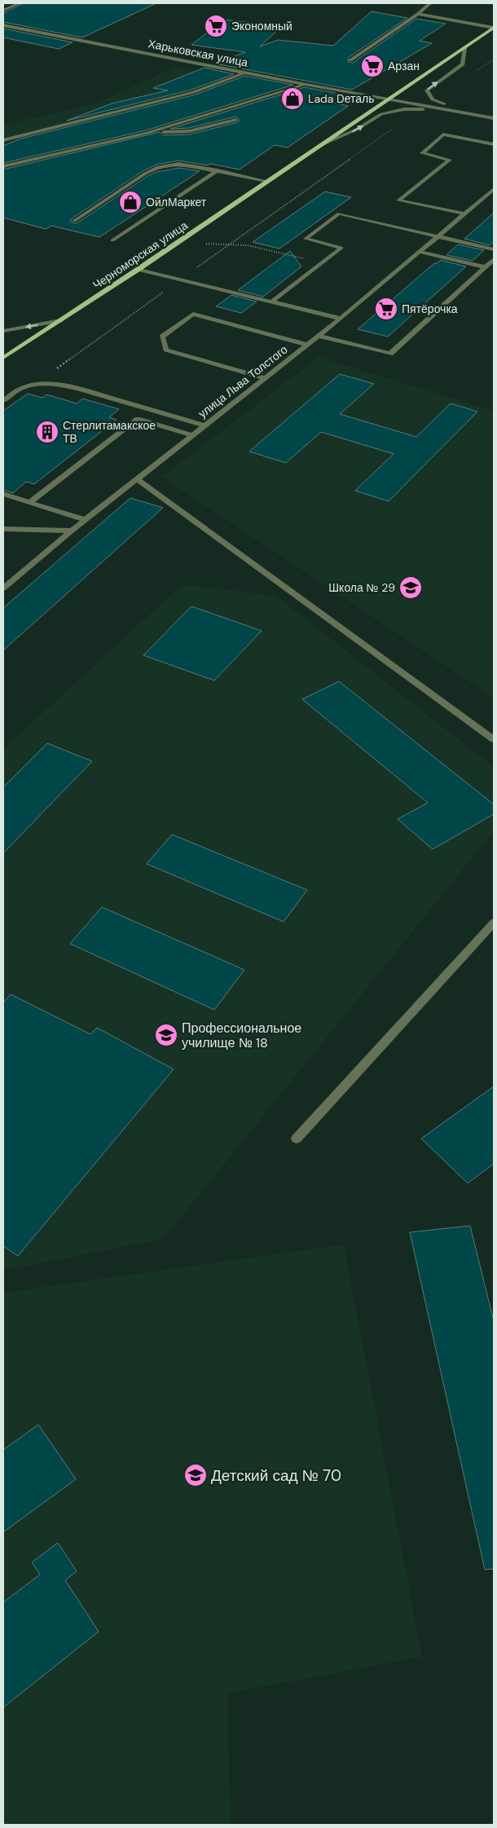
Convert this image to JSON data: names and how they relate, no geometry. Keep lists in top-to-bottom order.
{
  "streets": {
    "main road": ["Черноморская улица"],
    "street": ["Харьковская улица", "улица Льва Толстого"]
  },
  "crossings": [
    ["Харьковская улица", "Черноморская улица"]
  ],
  "places": {
    "supermarket": ["Экономный", "Арзан", "Пятёрочка"],
    "shop": ["Lada Dеталь", "ОйлМаркет"],
    "building": ["Стерлитамакское ТВ"],
    "school or university": ["Школа № 29", "Профессиональное училище № 18", "Детский сад № 70"]
  }
}
